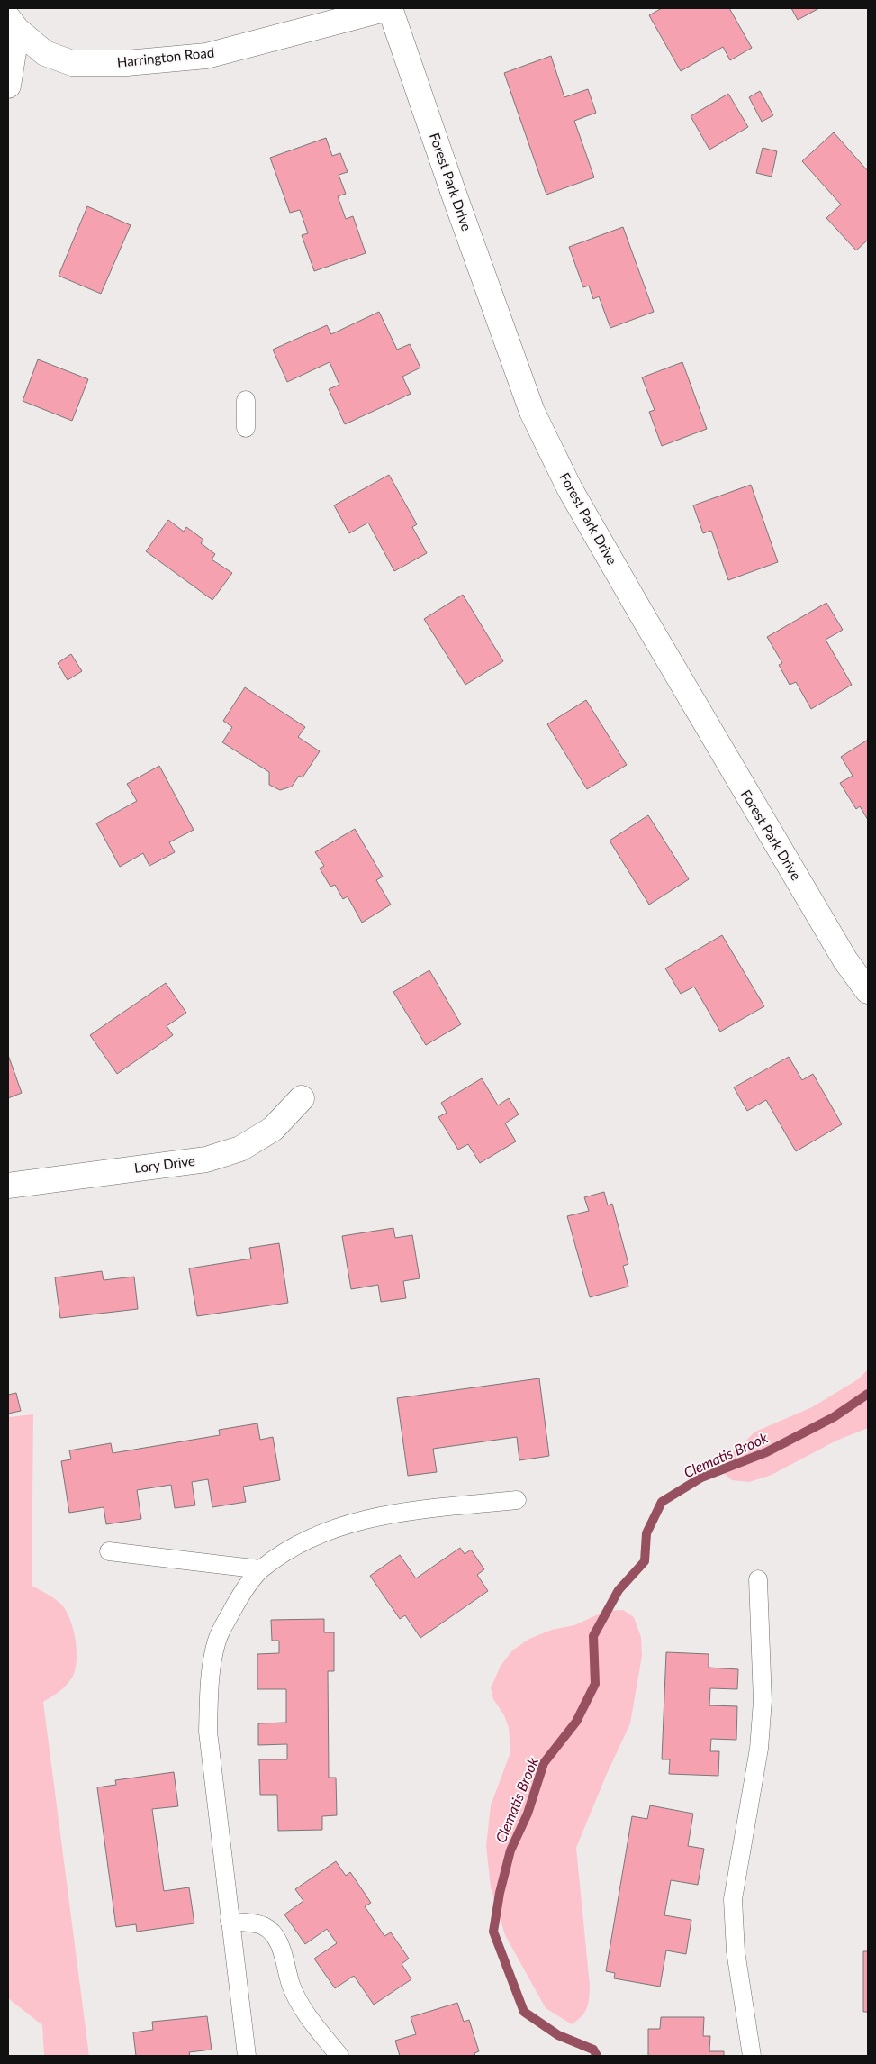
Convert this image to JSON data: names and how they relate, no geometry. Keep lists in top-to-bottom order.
{
  "streets": {
    "street": ["Harrington Road", "Forest Park Drive", "Lory Drive"]
  },
  "crossings": [
    ["Harrington Road", "Forest Park Drive"]
  ],
  "water": ["Clematis Brook"]
}
